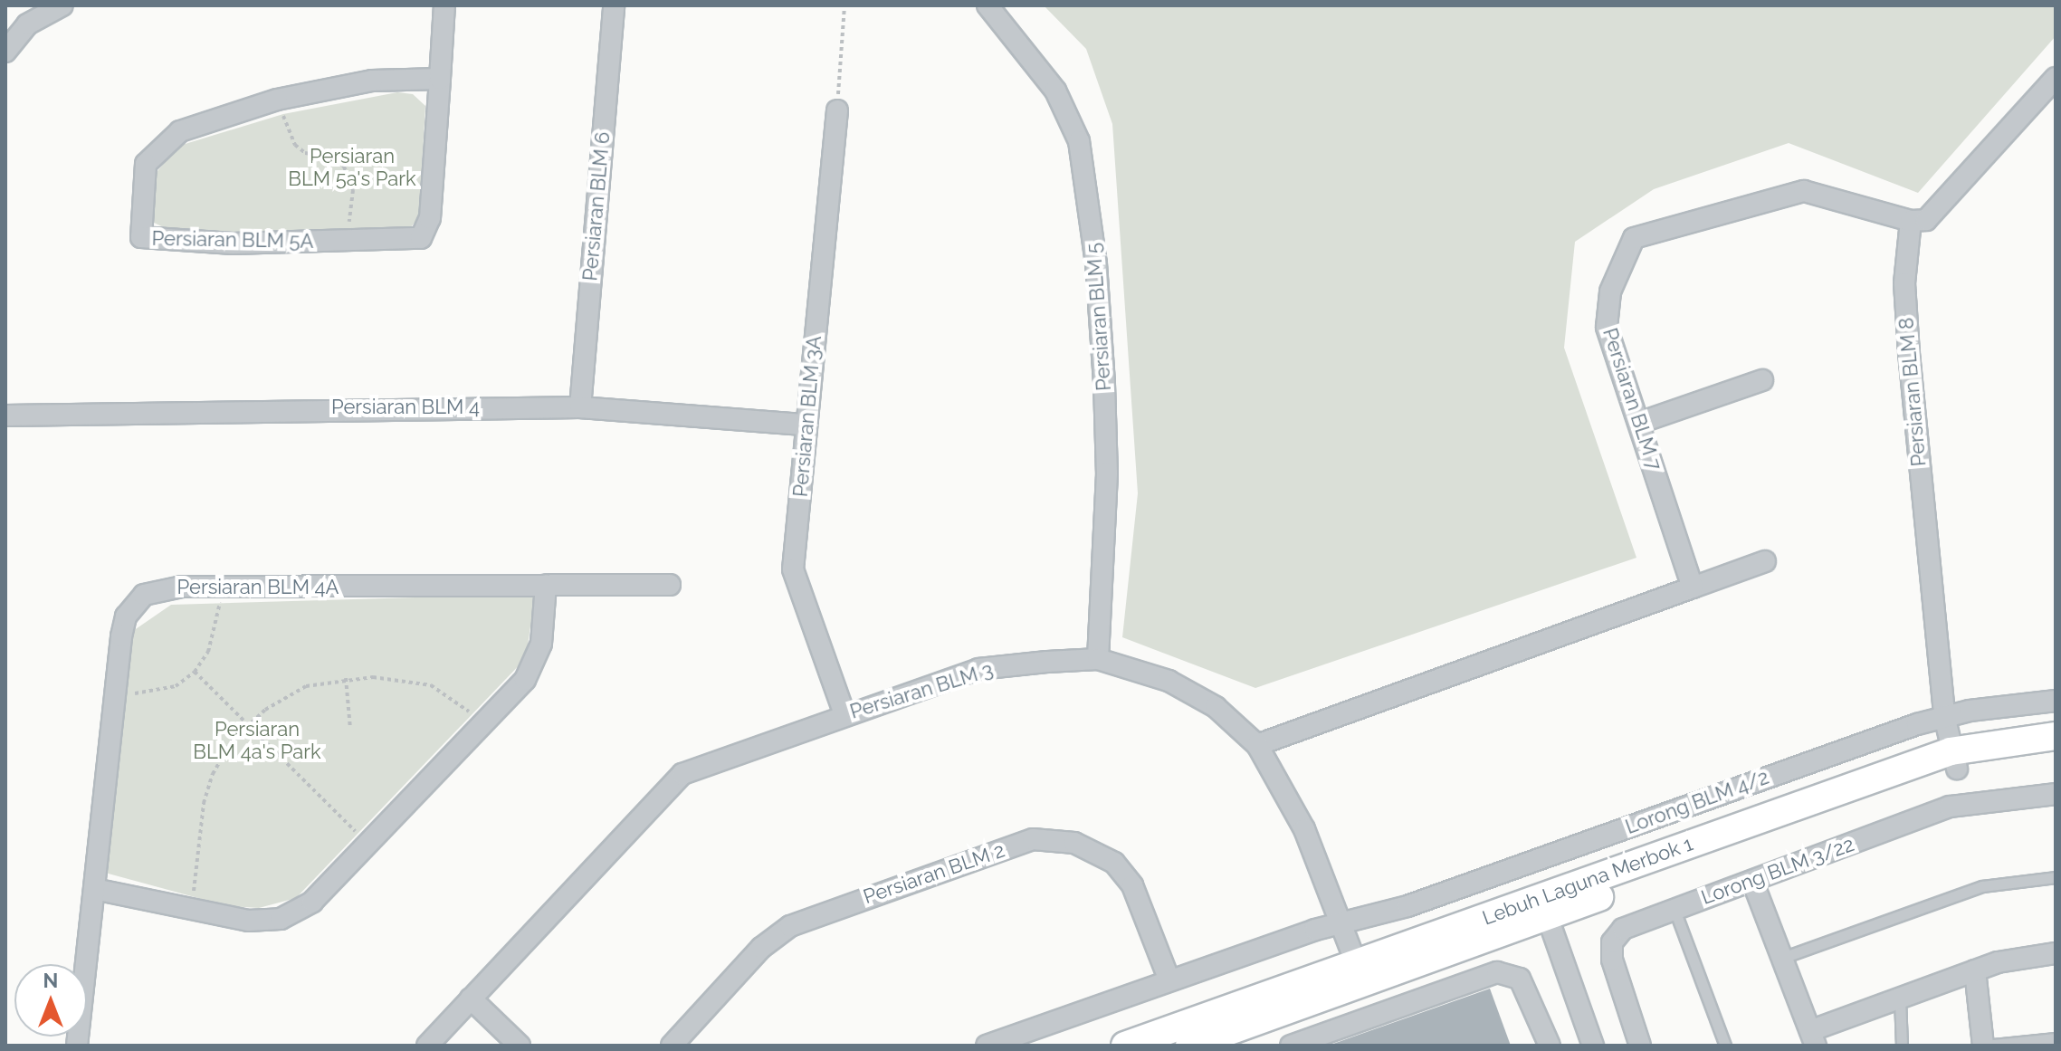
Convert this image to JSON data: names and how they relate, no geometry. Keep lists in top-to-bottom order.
{
  "streets": {
    "street": [
      "Persiaran BLM 6",
      "Persiaran BLM 5A",
      "Persiaran BLM 5",
      "Persiaran BLM 8",
      "Persiaran BLM 7",
      "Persiaran BLM 4",
      "Persiaran BLM 3A",
      "Persiaran BLM 4A",
      "Persiaran BLM 3",
      "Lorong BLM 4/2",
      "Lorong BLM 3/22",
      "Persiaran BLM 2",
      "Lebuh Laguna Merbok 1"
    ]
  },
  "crossings": [
    ["Persiaran BLM 6", "Persiaran BLM 4"],
    ["Persiaran BLM 5", "Persiaran BLM 3"],
    ["Persiaran BLM 8", "Persiaran BLM 7"],
    ["Persiaran BLM 8", "Lorong BLM 4/2"],
    ["Persiaran BLM 8", "Lebuh Laguna Merbok 1"],
    ["Persiaran BLM 4", "Persiaran BLM 3A"],
    ["Persiaran BLM 3A", "Persiaran BLM 3"],
    ["Persiaran BLM 3", "Lorong BLM 4/2"],
    ["Persiaran BLM 3", "Lebuh Laguna Merbok 1"],
    ["Lorong BLM 4/2", "Persiaran BLM 2"]
  ],
  "parks": ["Persiaran BLM 5a's Park", "Persiaran BLM 4a's Park"],
  "north": "top"
}
